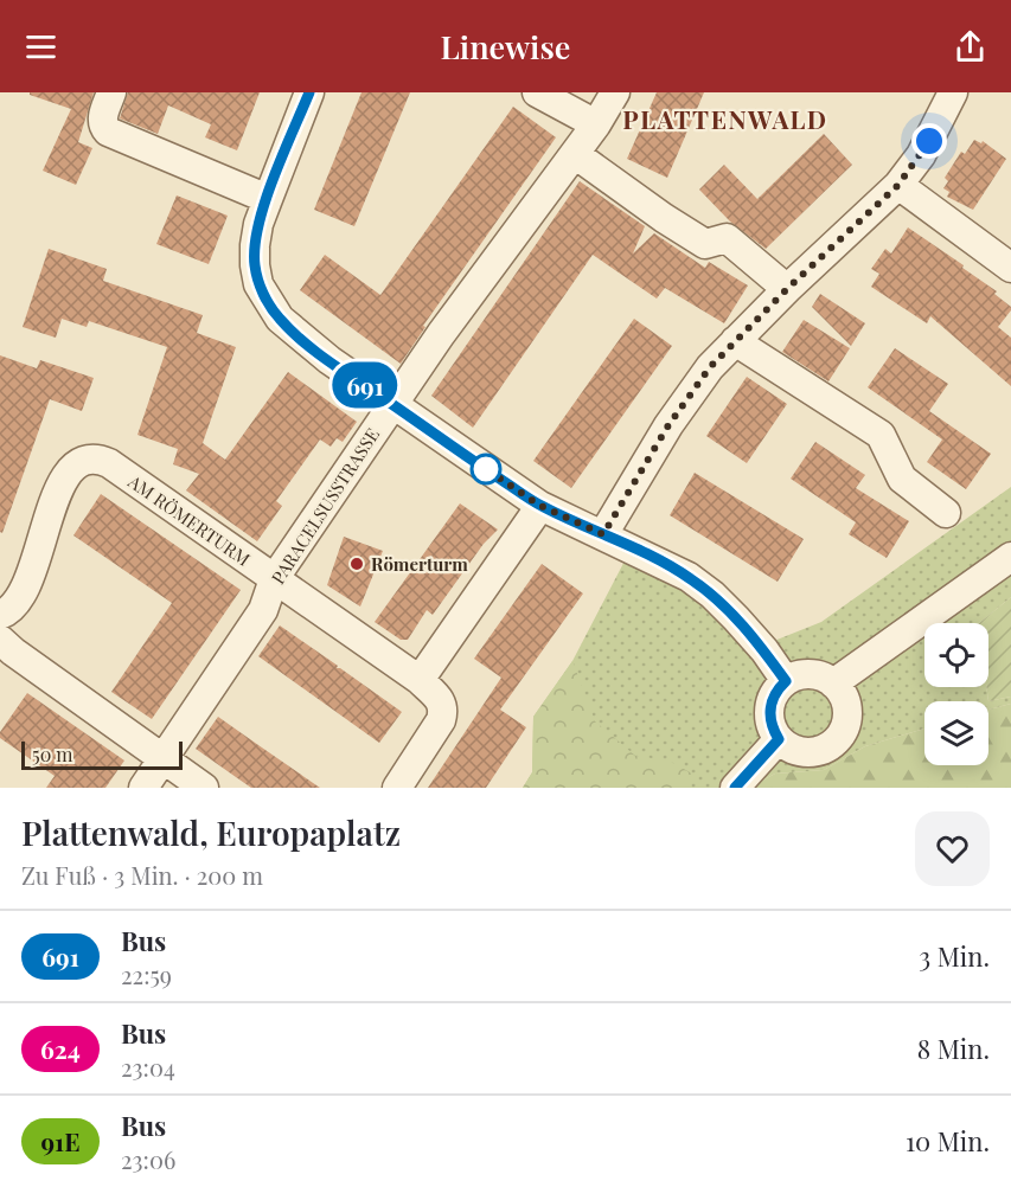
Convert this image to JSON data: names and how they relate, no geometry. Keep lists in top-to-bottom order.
{
  "streets": {
    "street": ["PARACELSUSSTRASSE", "AM RÖMERTURM"]
  },
  "crossings": [
    ["PARACELSUSSTRASSE", "AM RÖMERTURM"]
  ],
  "districts": ["PLATTENWALD"],
  "places": ["Römerturm"],
  "lines": ["bus line 691"],
  "scale_bar": "50 m",
  "page": {
    "header": "Linewise",
    "on_map": "691",
    "scale": "50 m",
    "heading": ["Plattenwald, Europaplatz", "Zu Fuß · 3 Min. · 200 m"],
    "list": [
      {
        "mark": "691",
        "name": "Bus",
        "note": "22:59",
        "value": "3 Min."
      },
      {
        "mark": "624",
        "name": "Bus",
        "note": "23:04",
        "value": "8 Min."
      },
      {
        "mark": "91E",
        "name": "Bus",
        "note": "23:06",
        "value": "10 Min."
      }
    ]
  }
}
